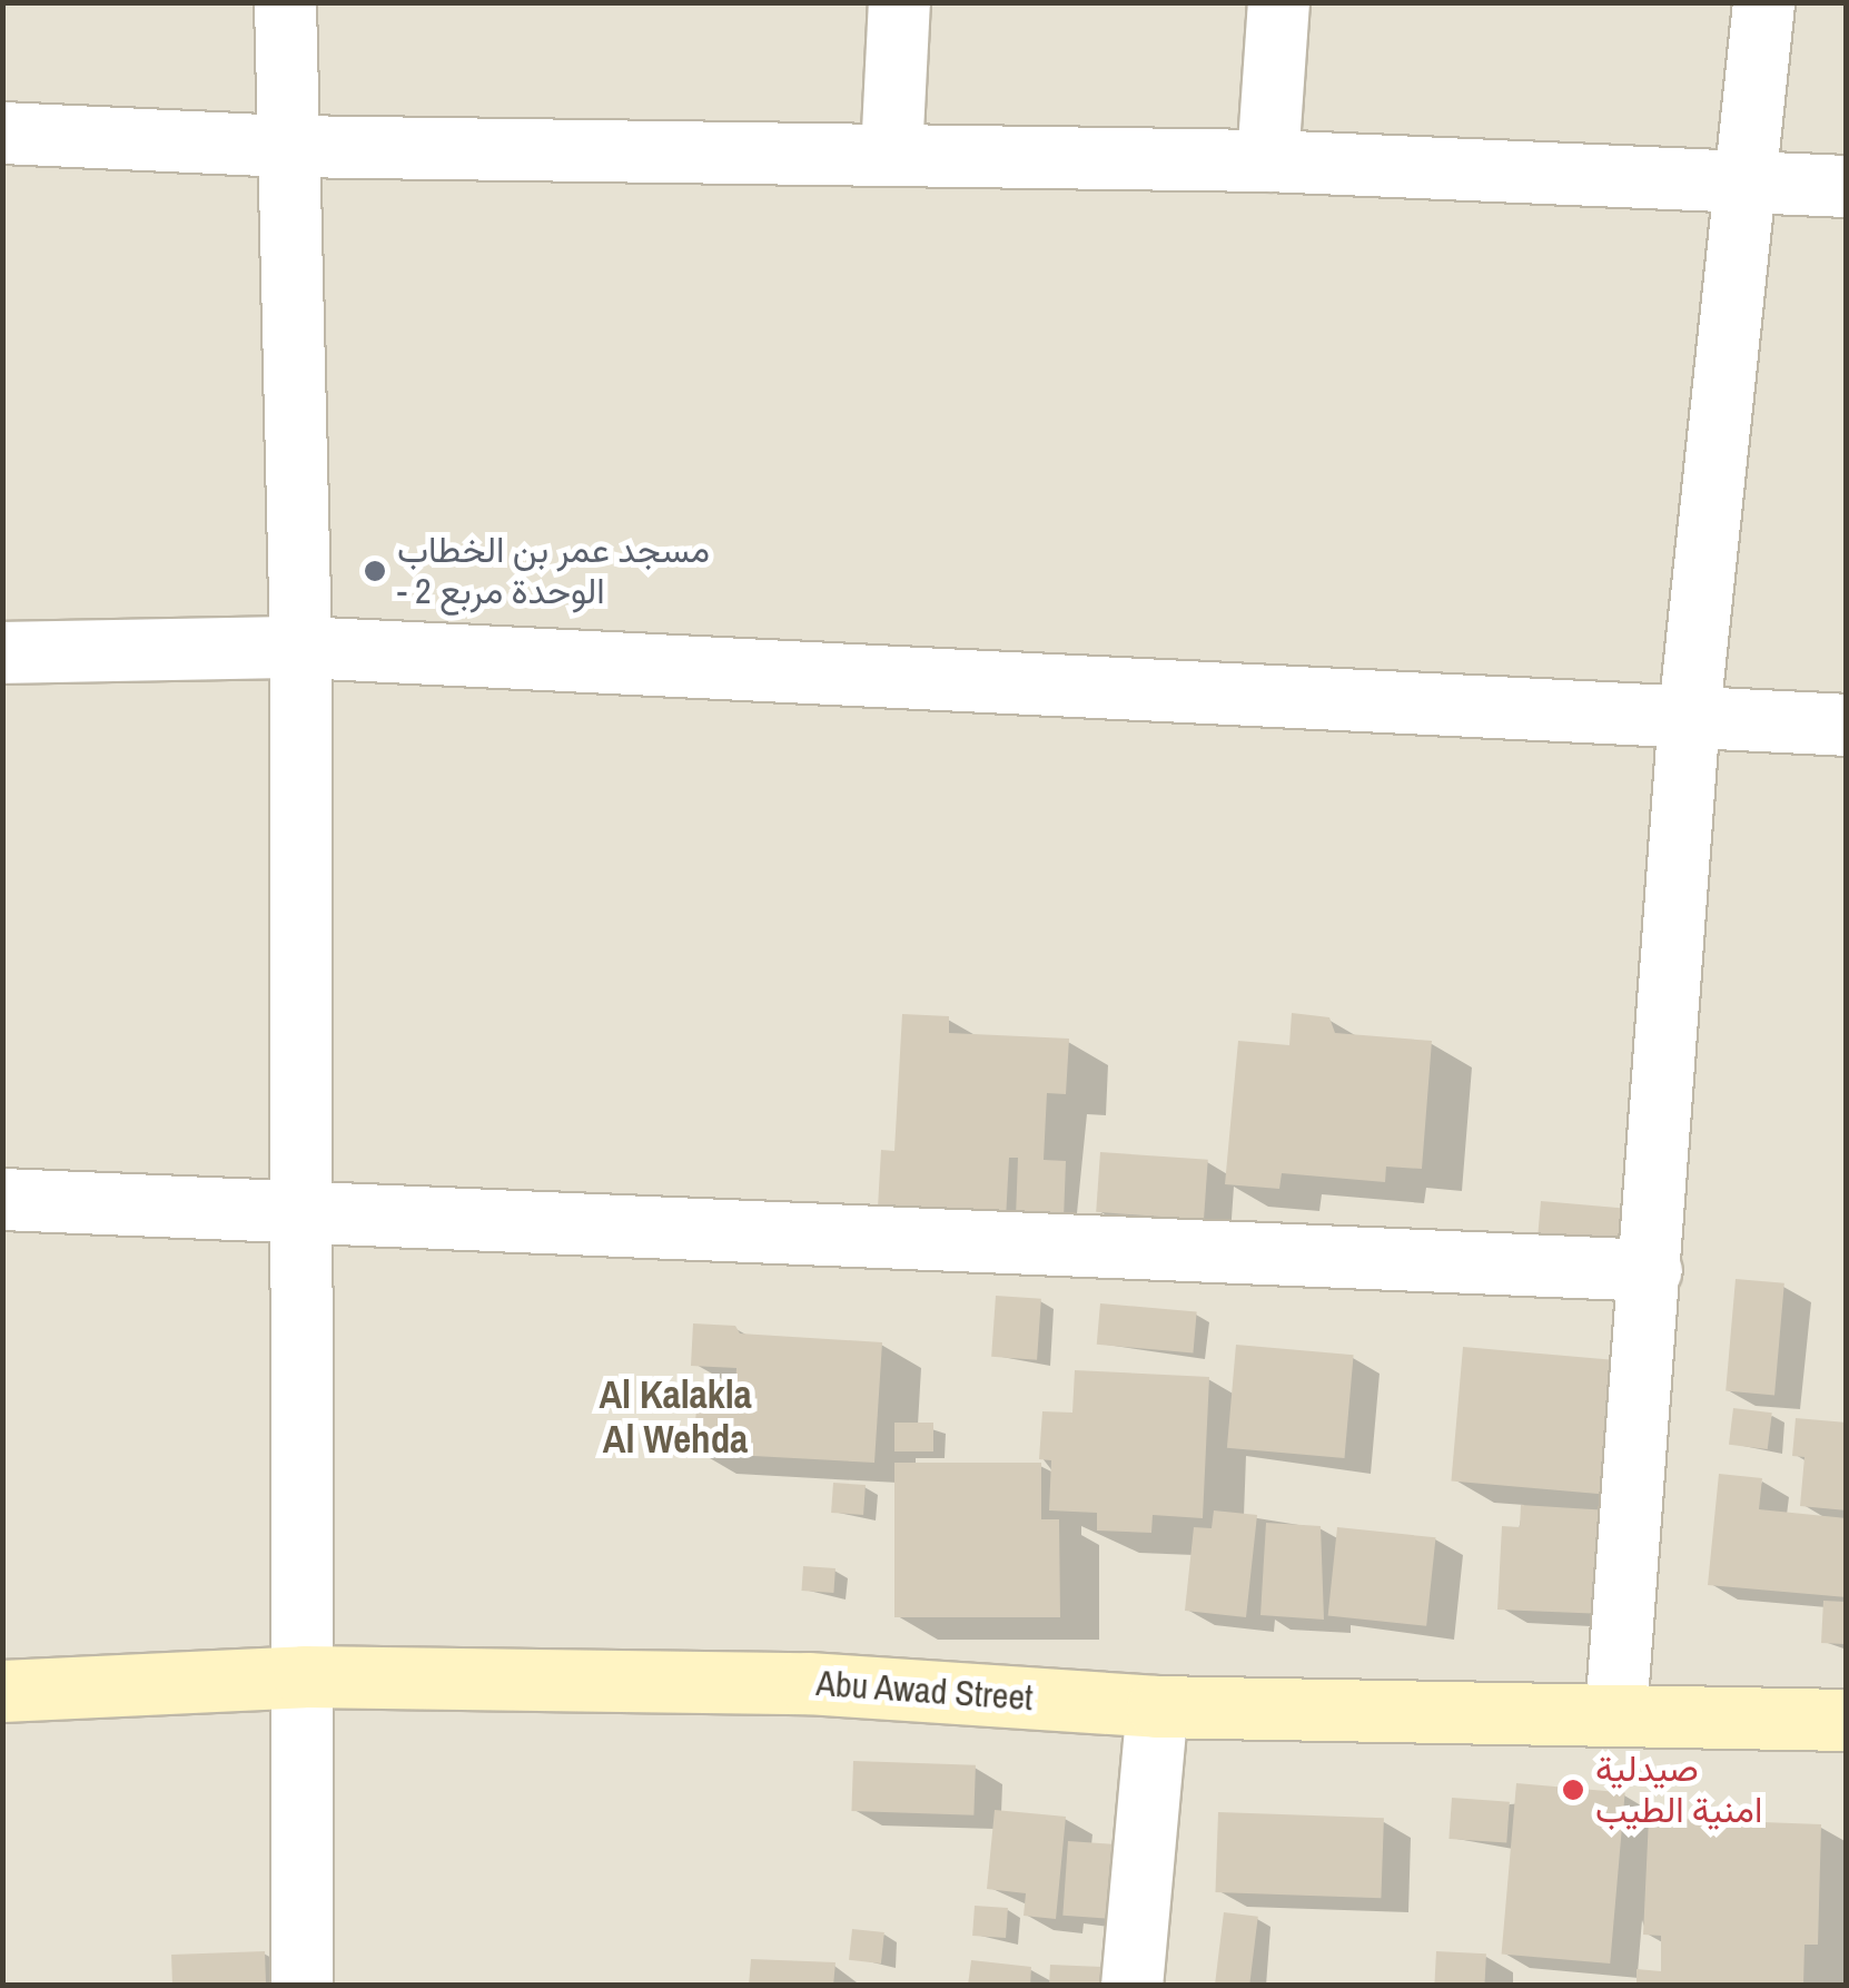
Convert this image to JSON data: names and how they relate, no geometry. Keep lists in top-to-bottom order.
{
  "streets": {
    "street": ["Abu Awad Street"]
  },
  "districts": ["Al Kalakla Al Wehda"],
  "places": ["مسجد عمر بن الخطاب - الوحدة مربع 2", "صيدلية امنية الطيب"]
}
